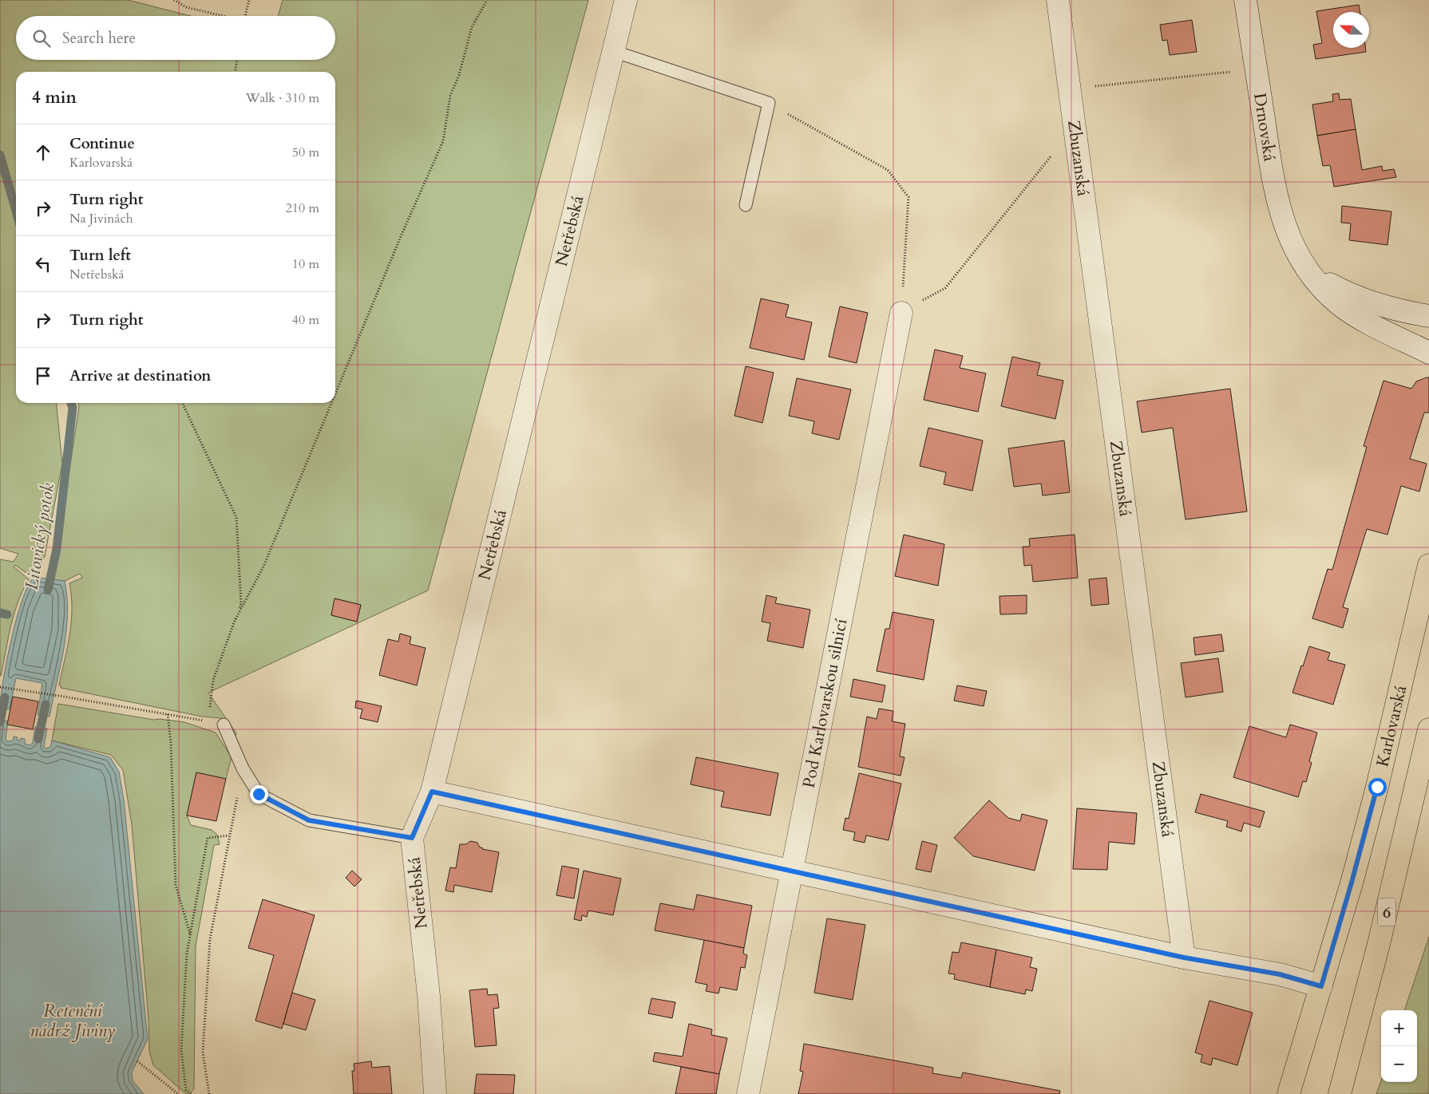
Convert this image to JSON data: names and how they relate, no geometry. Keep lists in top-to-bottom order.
{
  "streets": {
    "main road": ["Karlovarská", "6"],
    "street": [
      "Drnovská",
      "Zbuzanská",
      "Netřebská",
      "Pod Karlovarskou silnicí"
    ]
  },
  "water": ["Litovický potok", "Retenční nádrž Jiviny"],
  "north": "left",
  "page": {
    "search": "Search here",
    "heading": ["4 min", "Walk · 310 m"],
    "list": [
      ["Continue", "Karlovarská", "50 m"],
      ["Turn right", "Na Jivinách", "210 m"],
      ["Turn left", "Netřebská", "10 m"],
      ["Turn right", "40 m"],
      "Arrive at destination"
    ],
    "map_buttons": ["+", "−"]
  }
}
